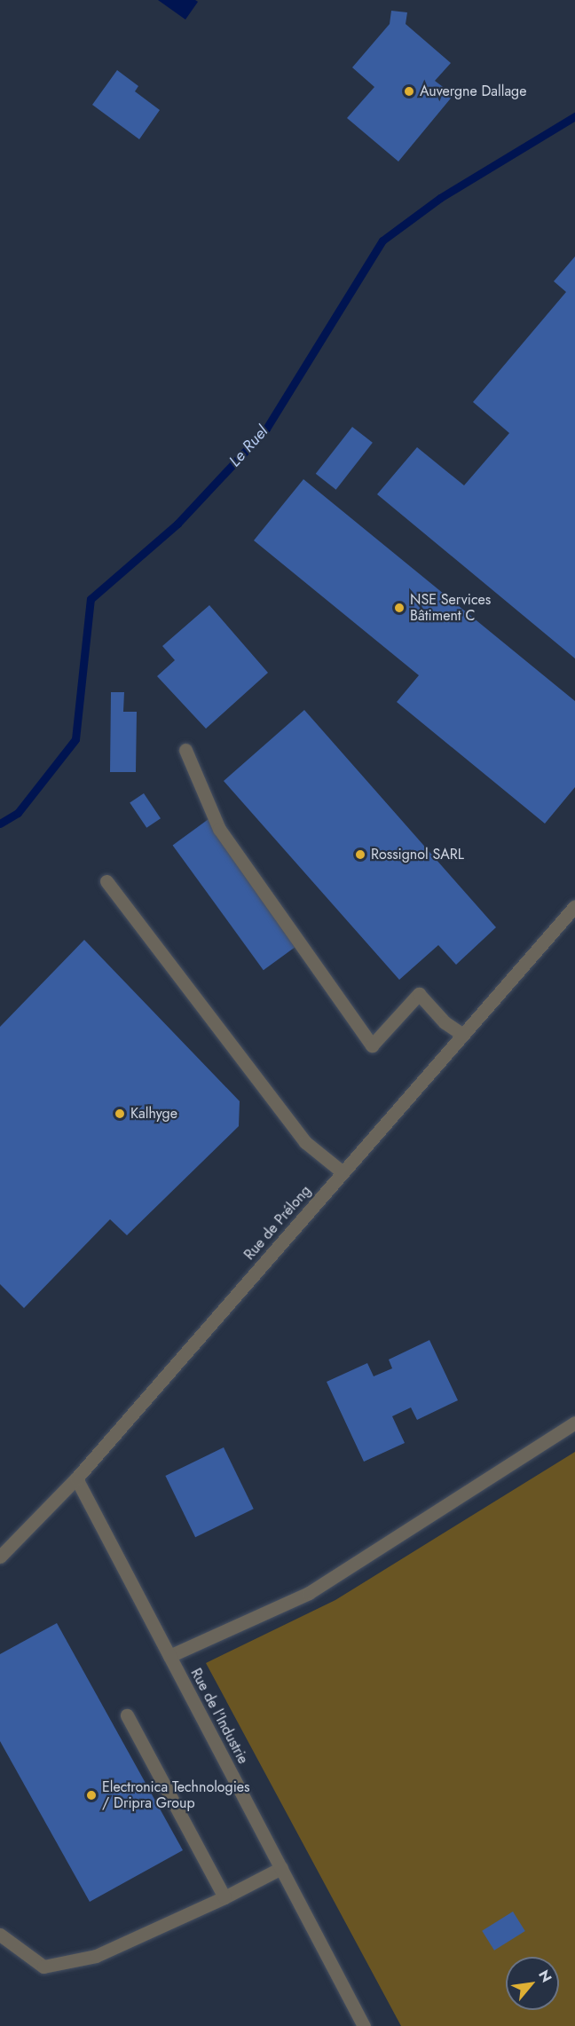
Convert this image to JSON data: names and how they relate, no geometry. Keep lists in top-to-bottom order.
{
  "streets": {
    "street": ["Rue de Prélong", "Rue de l'Industrie"]
  },
  "crossings": [
    ["Rue de Prélong", "Rue de l'Industrie"]
  ],
  "water": ["Le Ruel"],
  "places": [
    "Auvergne Dallage",
    "NSE Services Bâtiment C",
    "Rossignol SARL",
    "Kalhyge",
    "Electronica Technologies / Dripra Group"
  ],
  "north": "top right"
}
